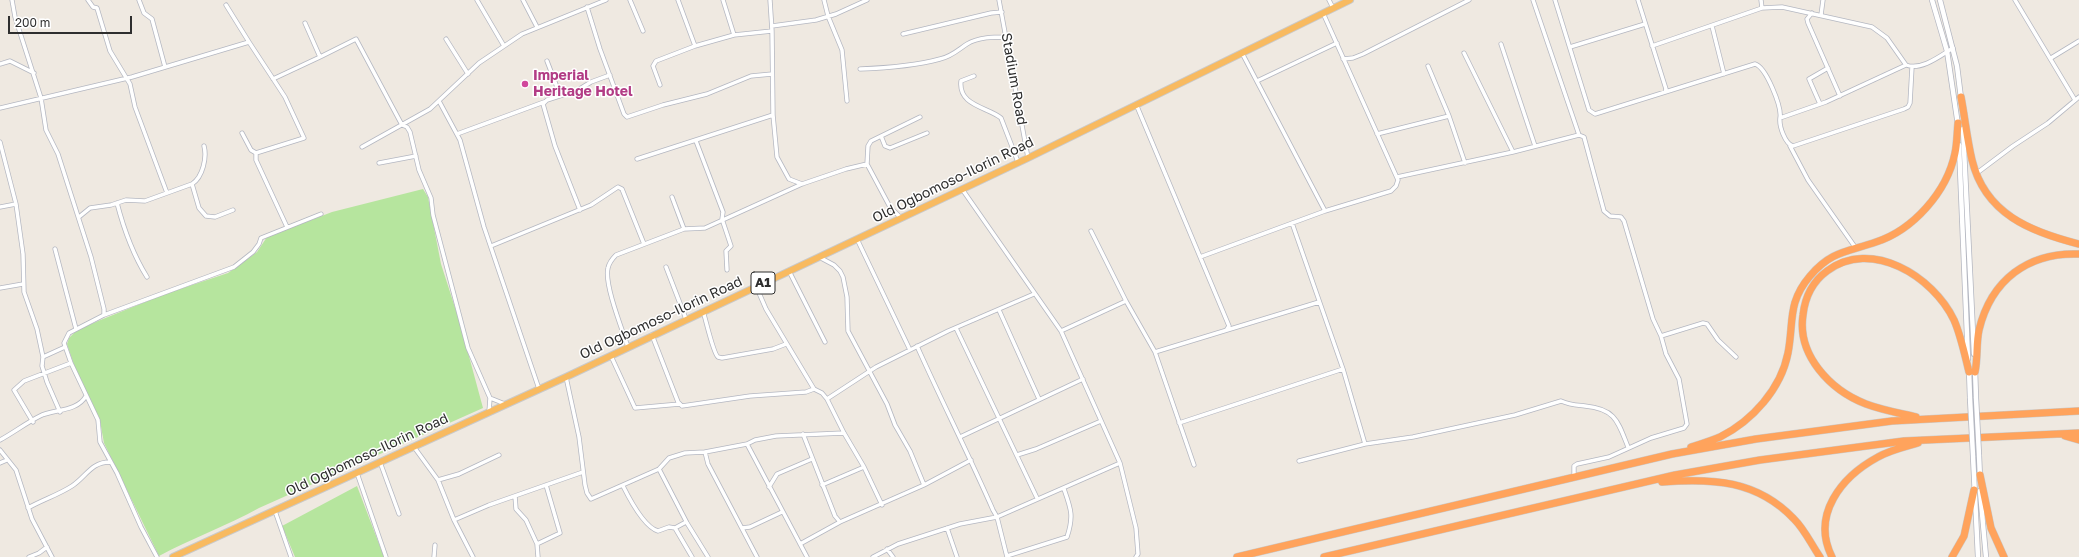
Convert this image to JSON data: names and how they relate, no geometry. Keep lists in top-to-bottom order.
{
  "streets": {
    "highway": ["Old Ogbomoso-Ilorin Road", "A1"],
    "street": ["Stadium Road"]
  },
  "crossings": [
    ["Stadium Road", "Old Ogbomoso-Ilorin Road"]
  ],
  "places": ["Imperial Heritage Hotel"],
  "scale_bar": "200 m"
}
